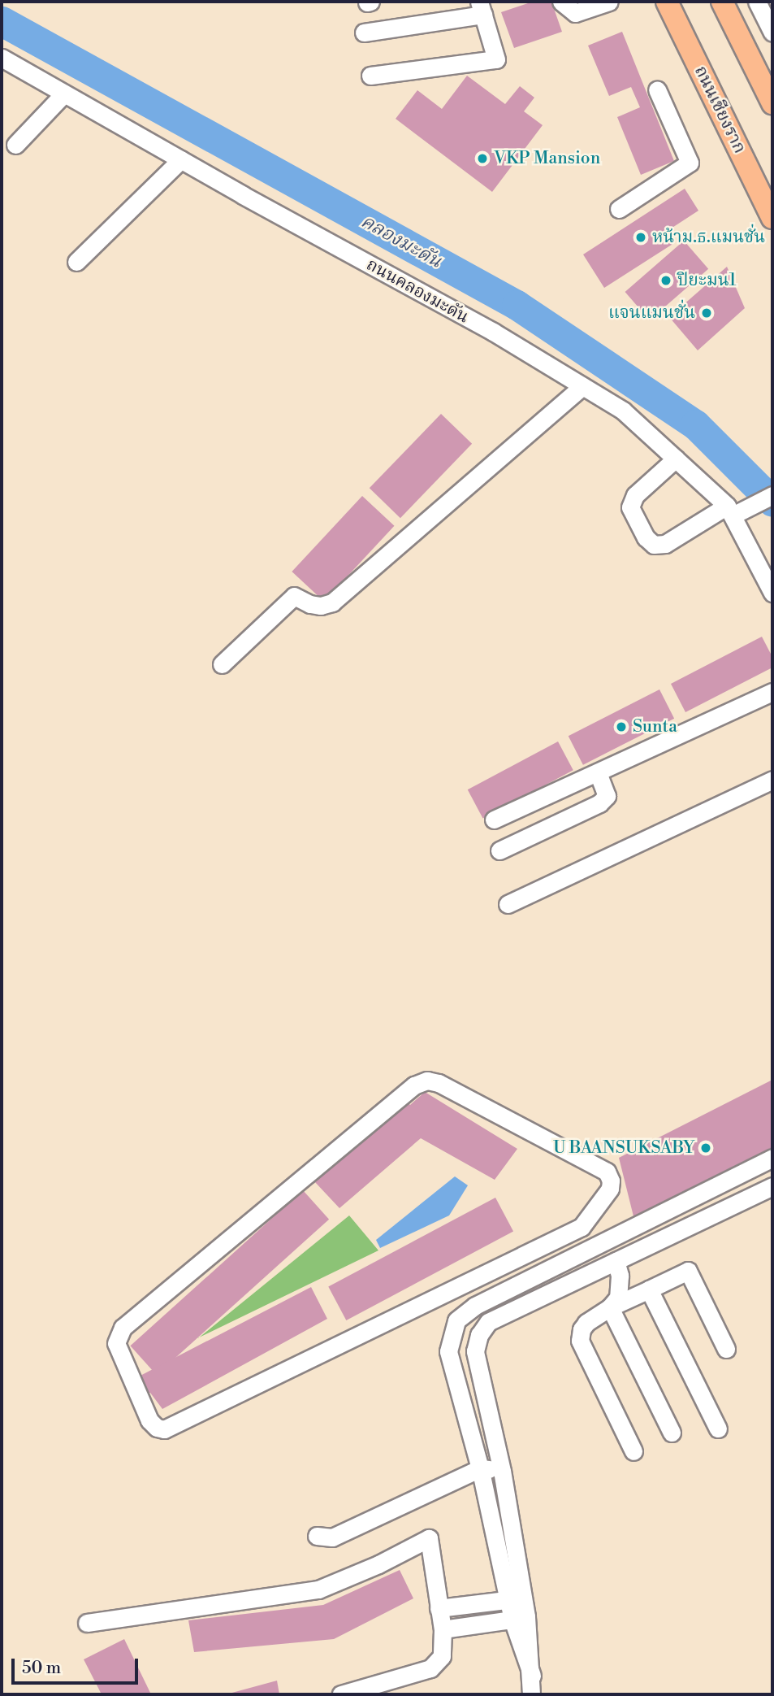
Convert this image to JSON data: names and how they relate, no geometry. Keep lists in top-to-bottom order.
{
  "streets": {
    "main road": ["ถนนเชียงราก"],
    "street": ["ถนนคลองมะดัน"]
  },
  "water": ["คลองมะดัน"],
  "places": [
    "VKP Mansion",
    "หน้าม.ธ.แมนชั่น",
    "ปิยะมน1",
    "แจนแมนชั่น",
    "Sunta",
    "U BAANSUKSABY"
  ],
  "scale_bar": "50 m"
}
